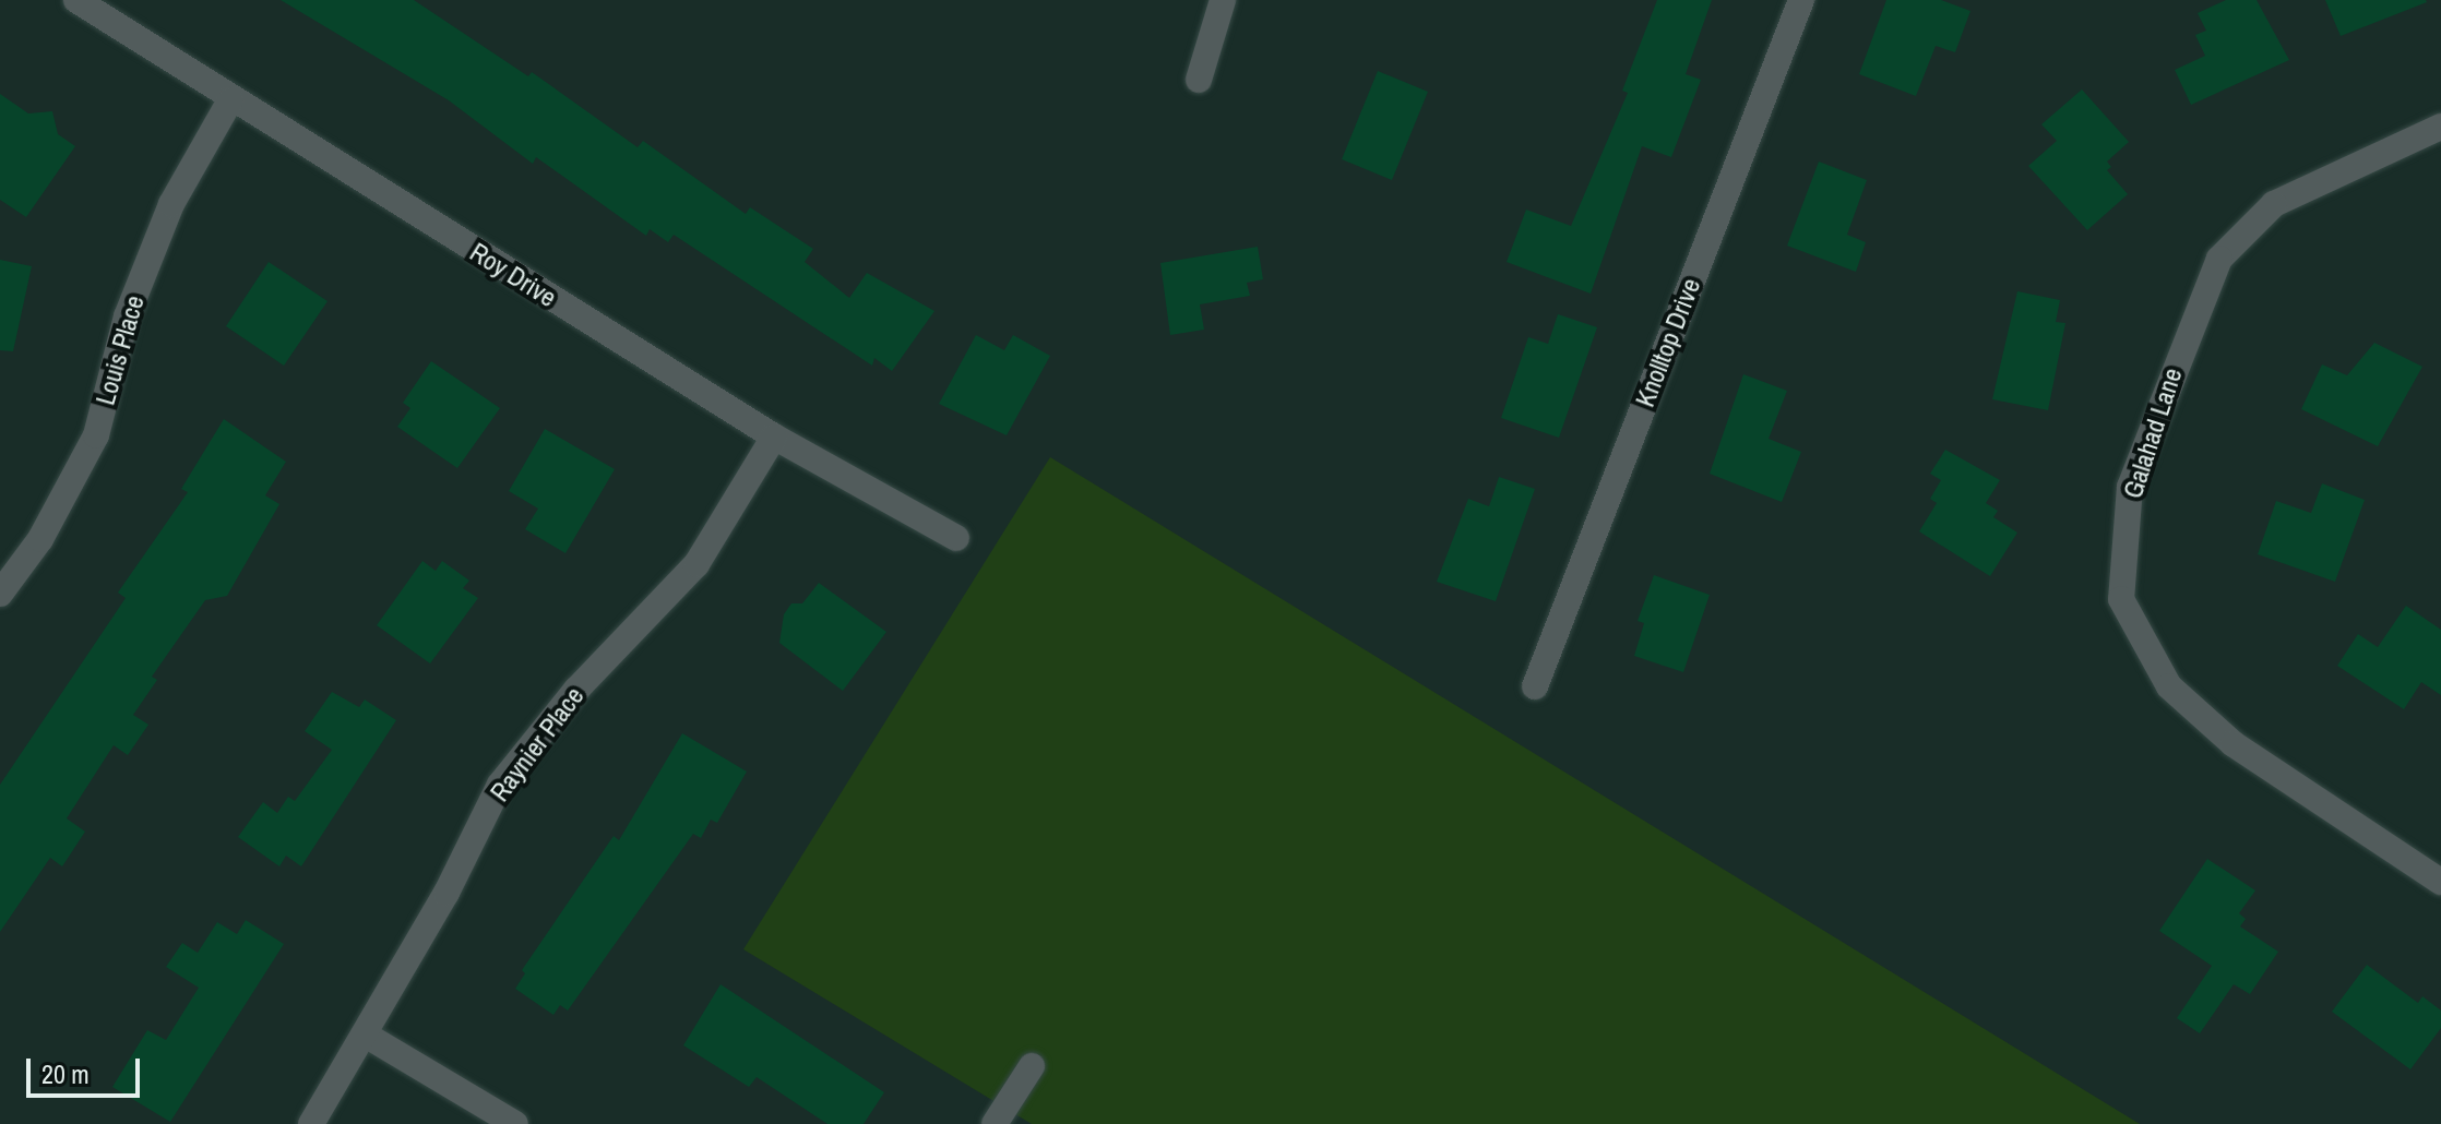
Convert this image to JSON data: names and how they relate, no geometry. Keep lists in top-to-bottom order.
{
  "streets": {
    "street": [
      "Roy Drive",
      "Knolltop Drive",
      "Louis Place",
      "Galahad Lane",
      "Raynier Place"
    ]
  },
  "crossings": [
    ["Roy Drive", "Louis Place"],
    ["Roy Drive", "Raynier Place"]
  ],
  "scale_bar": "20 m"
}
